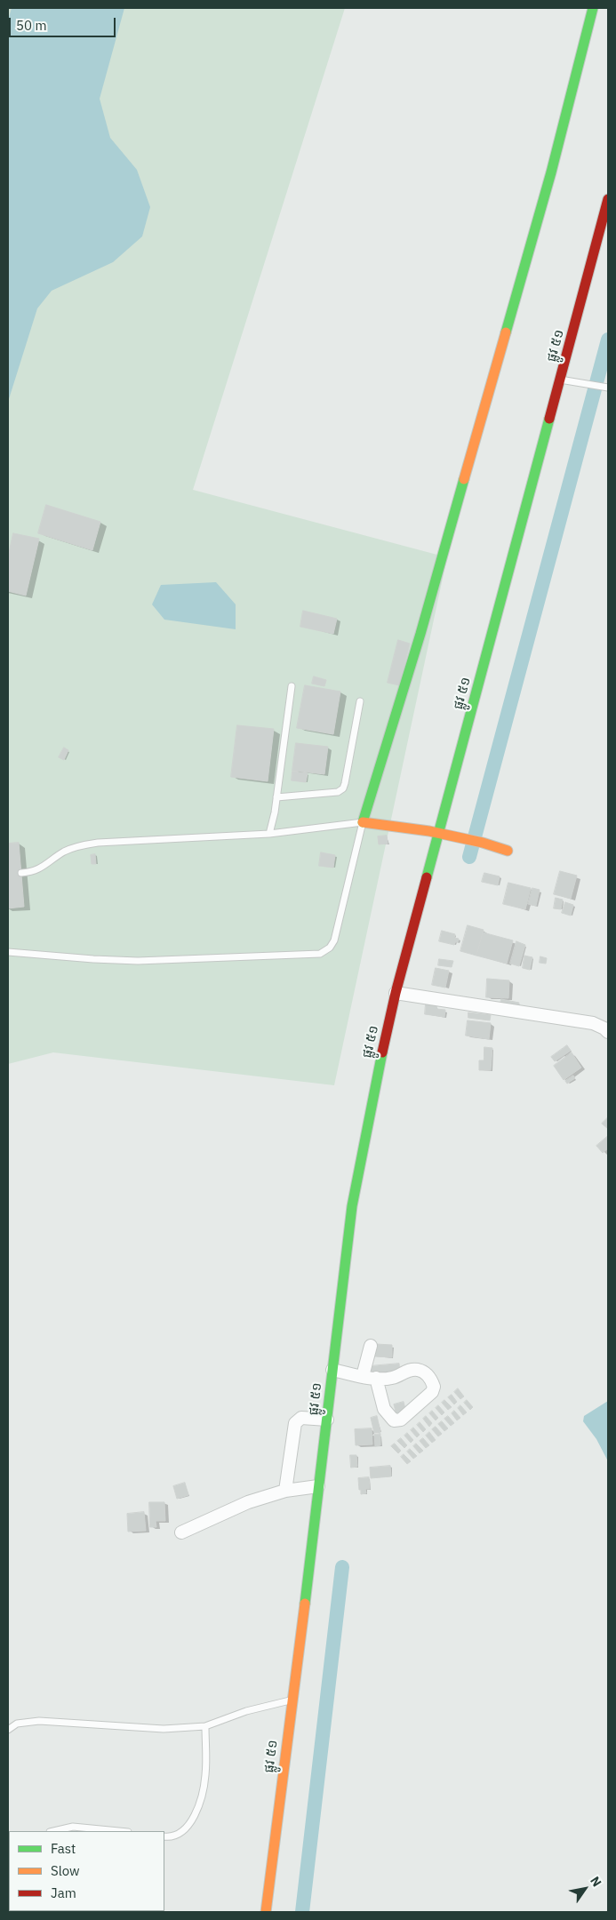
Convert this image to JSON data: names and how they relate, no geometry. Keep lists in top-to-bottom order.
{
  "streets": {
    "main road": ["ផ្លូវ ៥១"]
  },
  "legend": ["Fast", "Slow", "Jam"],
  "scale_bar": "50 m",
  "north": "top right"
}
